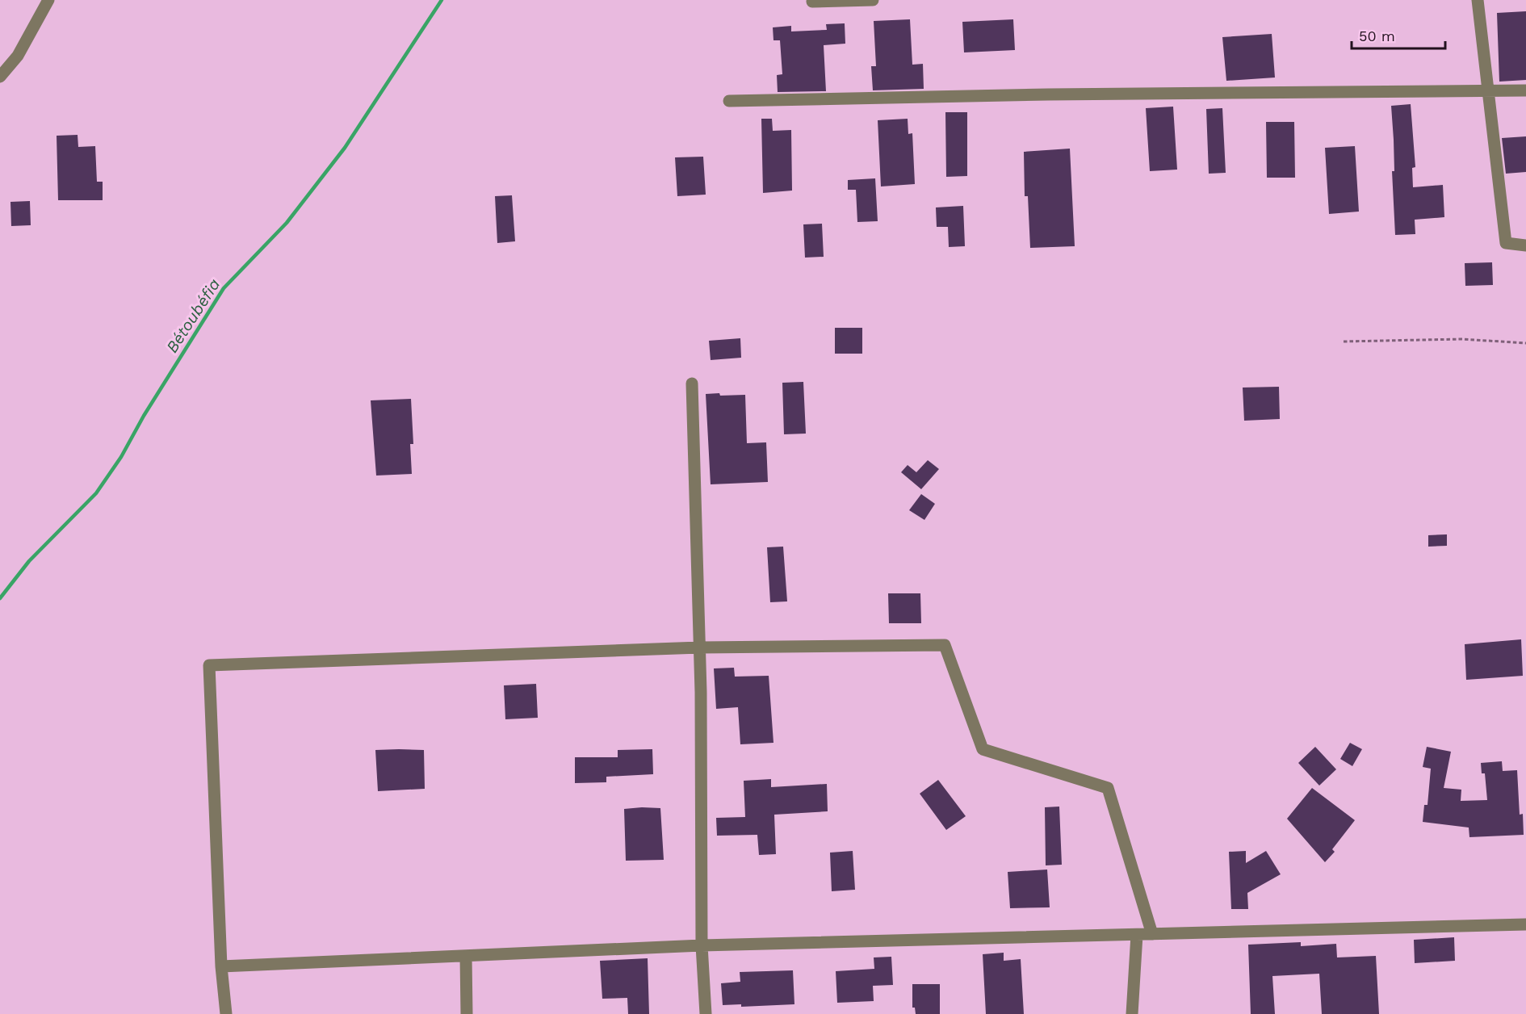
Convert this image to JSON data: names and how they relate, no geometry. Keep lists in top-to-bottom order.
{
  "water": ["Bétoubéfia"],
  "scale_bar": "50 m"
}
